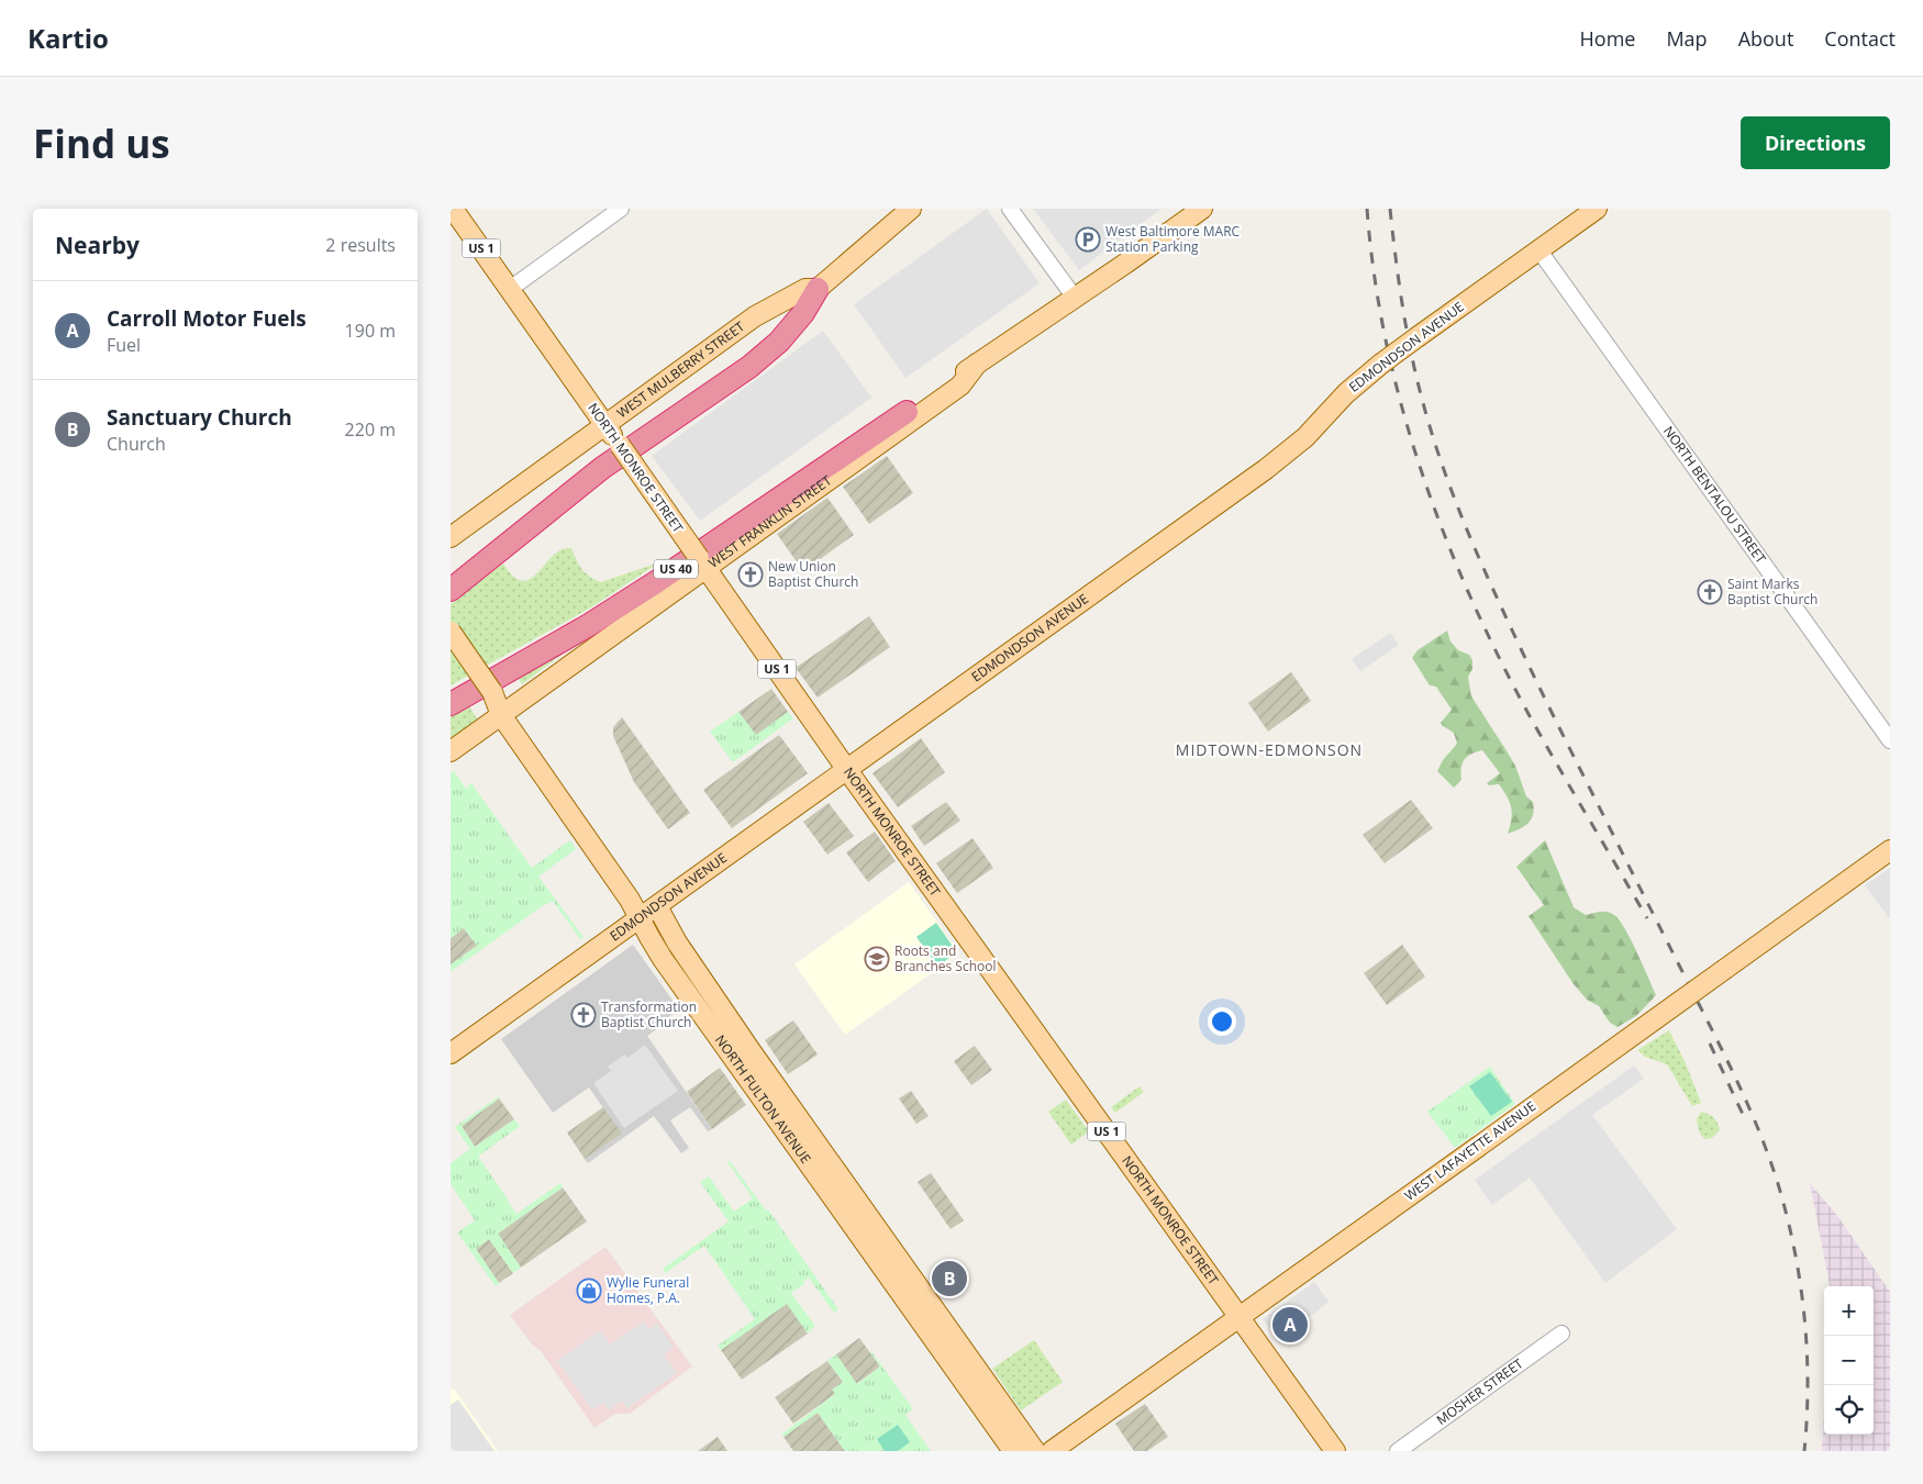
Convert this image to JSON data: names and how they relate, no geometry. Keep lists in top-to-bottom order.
{
  "streets": {
    "highway": ["US 40"],
    "main road": [
      "US 1",
      "EDMONDSON AVENUE",
      "WEST MULBERRY STREET",
      "NORTH MONROE STREET",
      "WEST FRANKLIN STREET",
      "NORTH FULTON AVENUE",
      "WEST LAFAYETTE AVENUE"
    ],
    "street": ["NORTH BENTALOU STREET", "MOSHER STREET"]
  },
  "crossings": [
    ["EDMONDSON AVENUE", "NORTH MONROE STREET"],
    ["EDMONDSON AVENUE", "NORTH BENTALOU STREET"],
    ["EDMONDSON AVENUE", "NORTH FULTON AVENUE"],
    ["WEST MULBERRY STREET", "NORTH MONROE STREET"],
    ["NORTH MONROE STREET", "WEST FRANKLIN STREET"],
    ["NORTH MONROE STREET", "WEST LAFAYETTE AVENUE"],
    ["WEST FRANKLIN STREET", "US 40"],
    ["WEST FRANKLIN STREET", "NORTH FULTON AVENUE"]
  ],
  "districts": ["MIDTOWN-EDMONSON"],
  "places": {
    "parking": ["West Baltimore MARC Station Parking"],
    "church": ["New Union Baptist Church", "Saint Marks Baptist Church", "Transformation Baptist Church"],
    "school or university": ["Roots and Branches School"],
    "shop": ["Wylie Funeral Homes, P.A."]
  },
  "page": {
    "header": "Kartio",
    "nav": [
      "Home",
      "Map",
      "About",
      "Contact"
    ],
    "buttons": "Directions",
    "title": "Find us",
    "heading": ["Nearby", "2 results"],
    "list": [
      {
        "mark": "A",
        "name": "Carroll Motor Fuels",
        "note": "Fuel",
        "value": "190 m"
      },
      {
        "mark": "B",
        "name": "Sanctuary Church",
        "note": "Church",
        "value": "220 m"
      }
    ],
    "pins": ["B", "A"],
    "map_buttons": ["+", "−"]
  }
}
